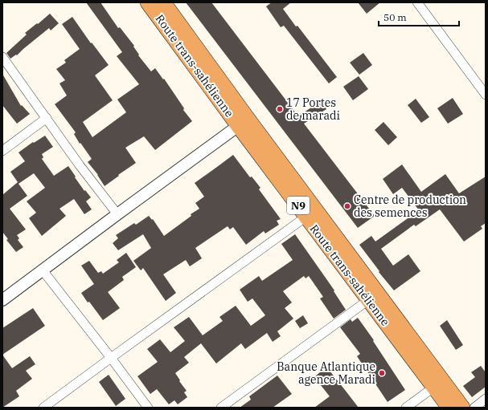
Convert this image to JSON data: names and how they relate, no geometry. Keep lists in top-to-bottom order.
{
  "streets": {
    "highway": ["Route trans-sahélienne", "N9"]
  },
  "places": ["17 Portes de maradi", "Centre de production des semences", "Banque Atlantique agence Maradi"],
  "scale_bar": "50 m"
}
